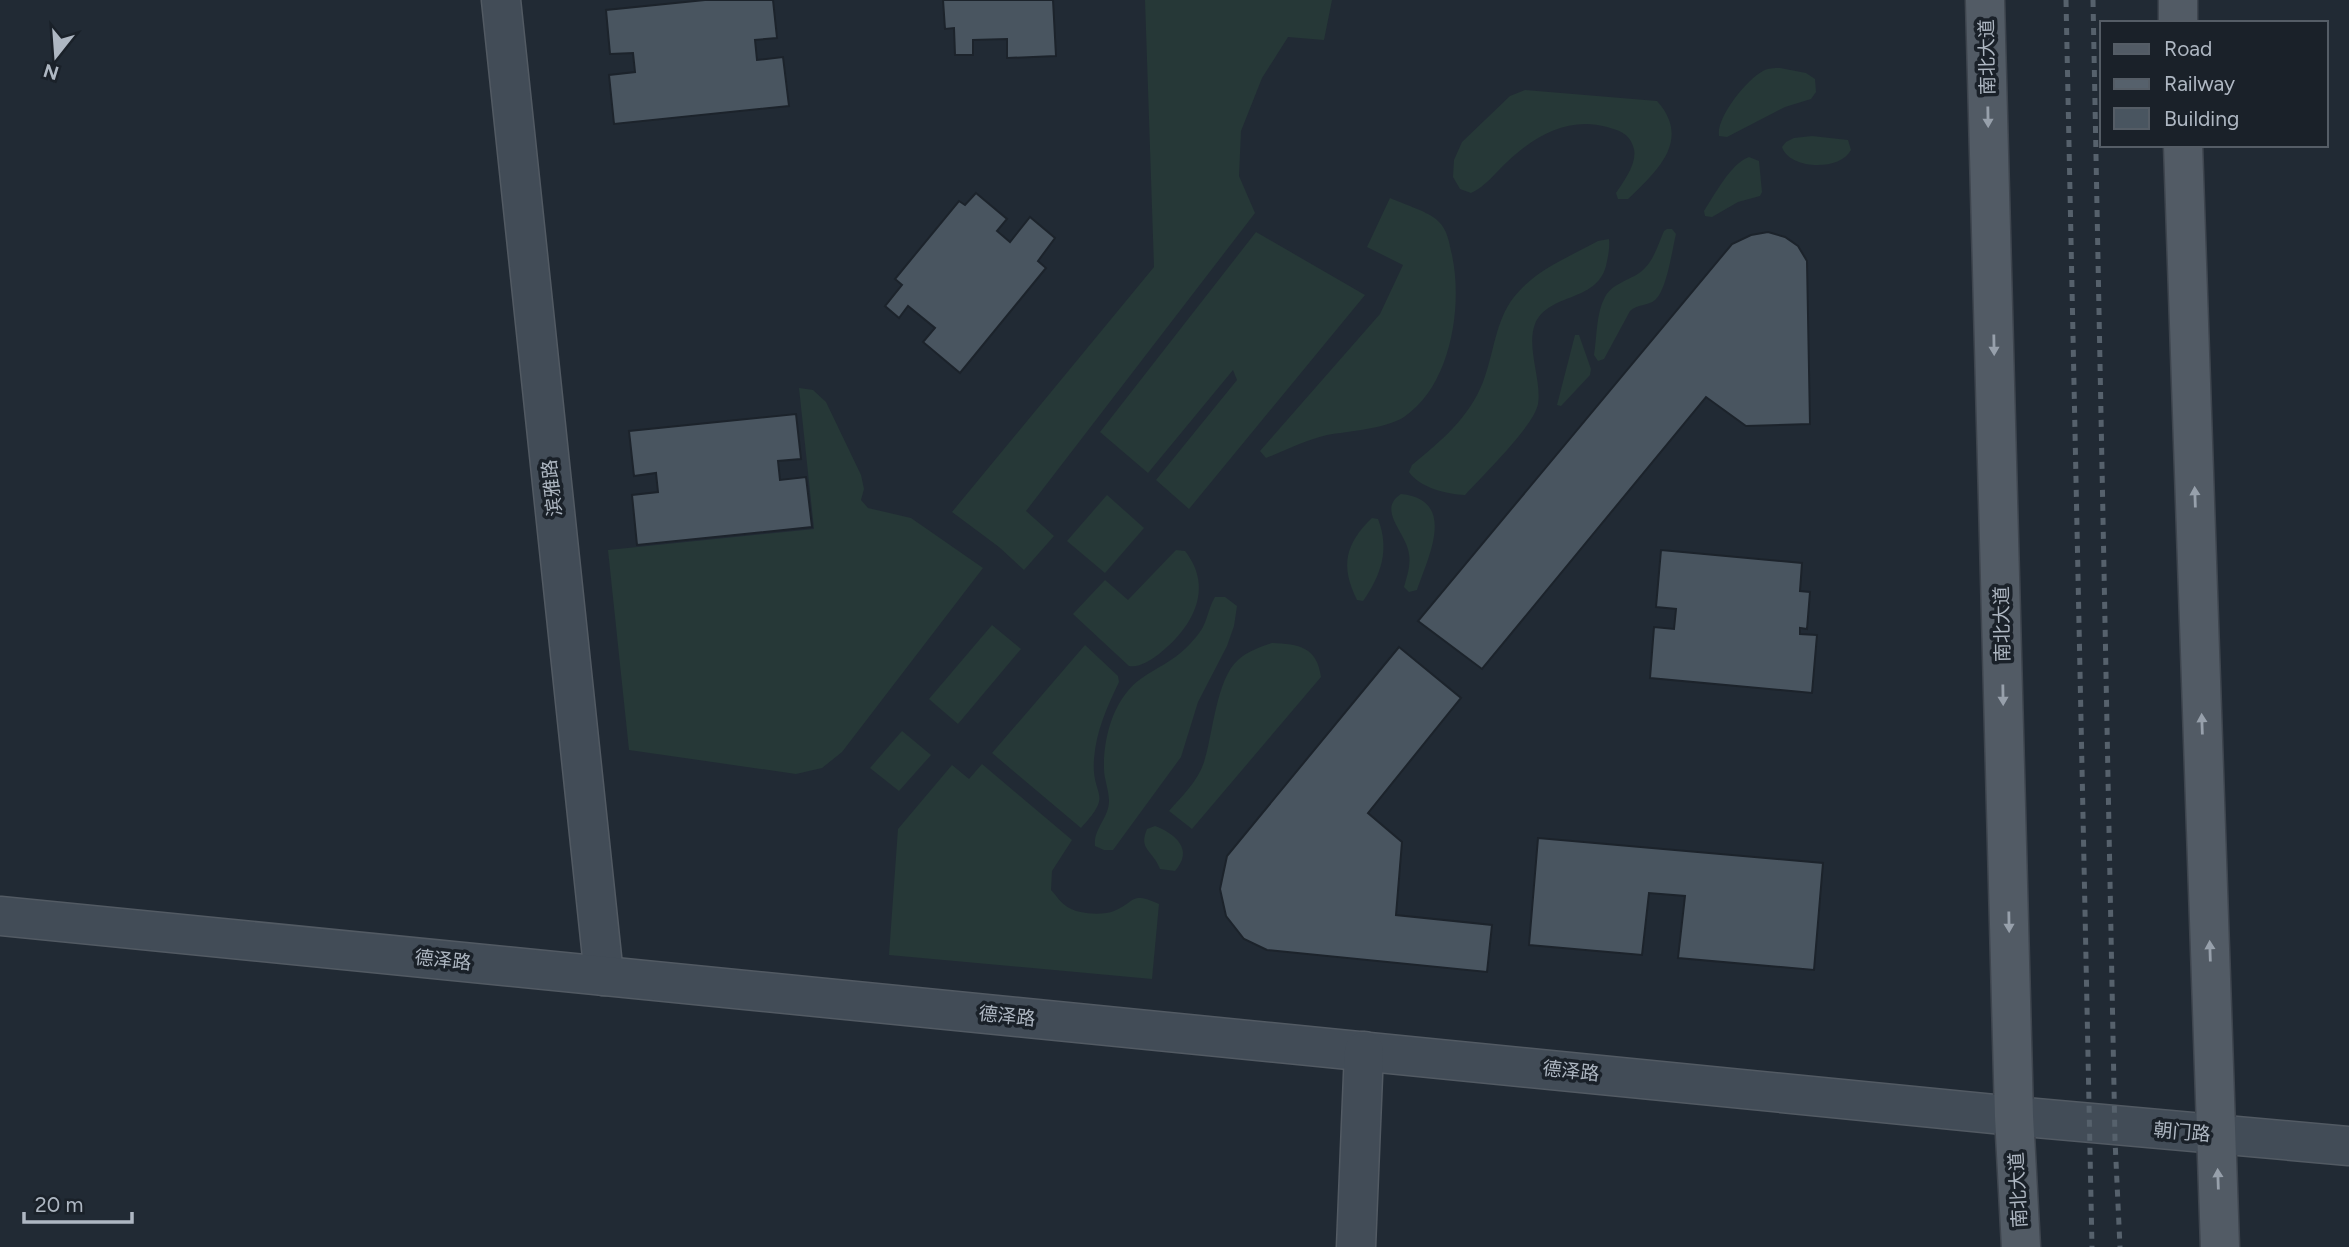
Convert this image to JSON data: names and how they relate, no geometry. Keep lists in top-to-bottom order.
{
  "streets": {
    "main road": ["南北大道"],
    "street": ["滨雅路", "德泽路", "朝门路"]
  },
  "crossings": [
    ["南北大道", "德泽路"],
    ["南北大道", "朝门路"],
    ["滨雅路", "德泽路"],
    ["德泽路", "朝门路"]
  ],
  "legend": ["Road", "Railway", "Building"],
  "scale_bar": "20 m",
  "north": "bottom"
}
